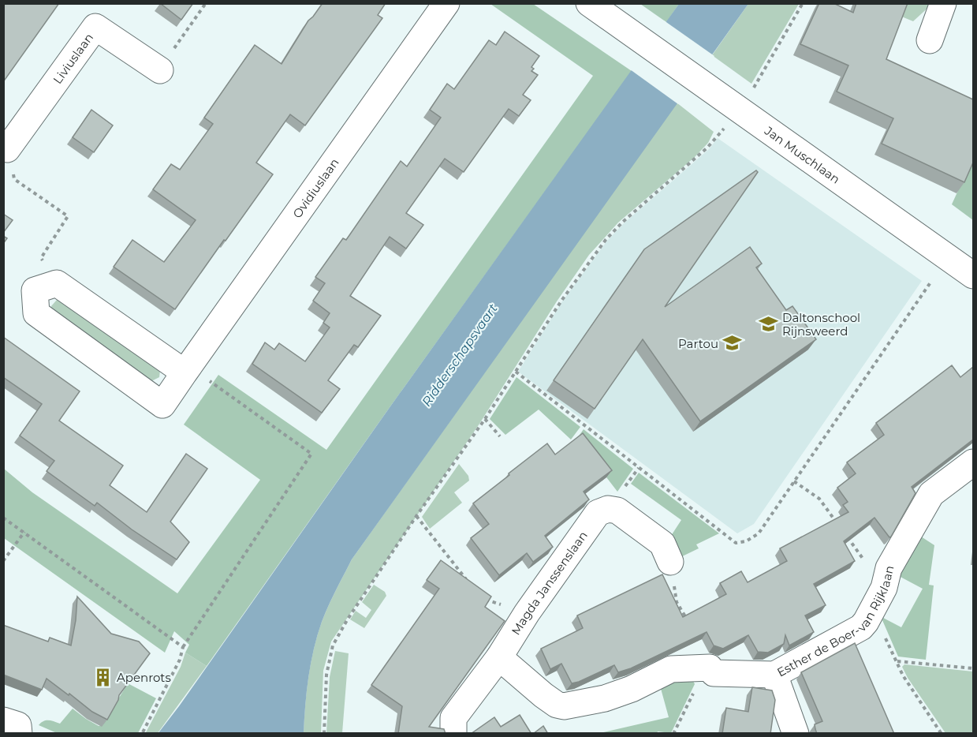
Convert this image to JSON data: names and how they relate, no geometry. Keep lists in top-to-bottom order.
{
  "streets": {
    "street": [
      "Liviuslaan",
      "Jan Muschlaan",
      "Ovidiuslaan",
      "Magda Janssenslaan",
      "Esther de Boer-van Rijklaan"
    ]
  },
  "crossings": [
    ["Magda Janssenslaan", "Esther de Boer-van Rijklaan"]
  ],
  "water": ["Ridderschapsvaart"],
  "places": {
    "school or university": ["Daltonschool Rijnsweerd", "Partou"],
    "building": ["Apenrots"]
  }
}
